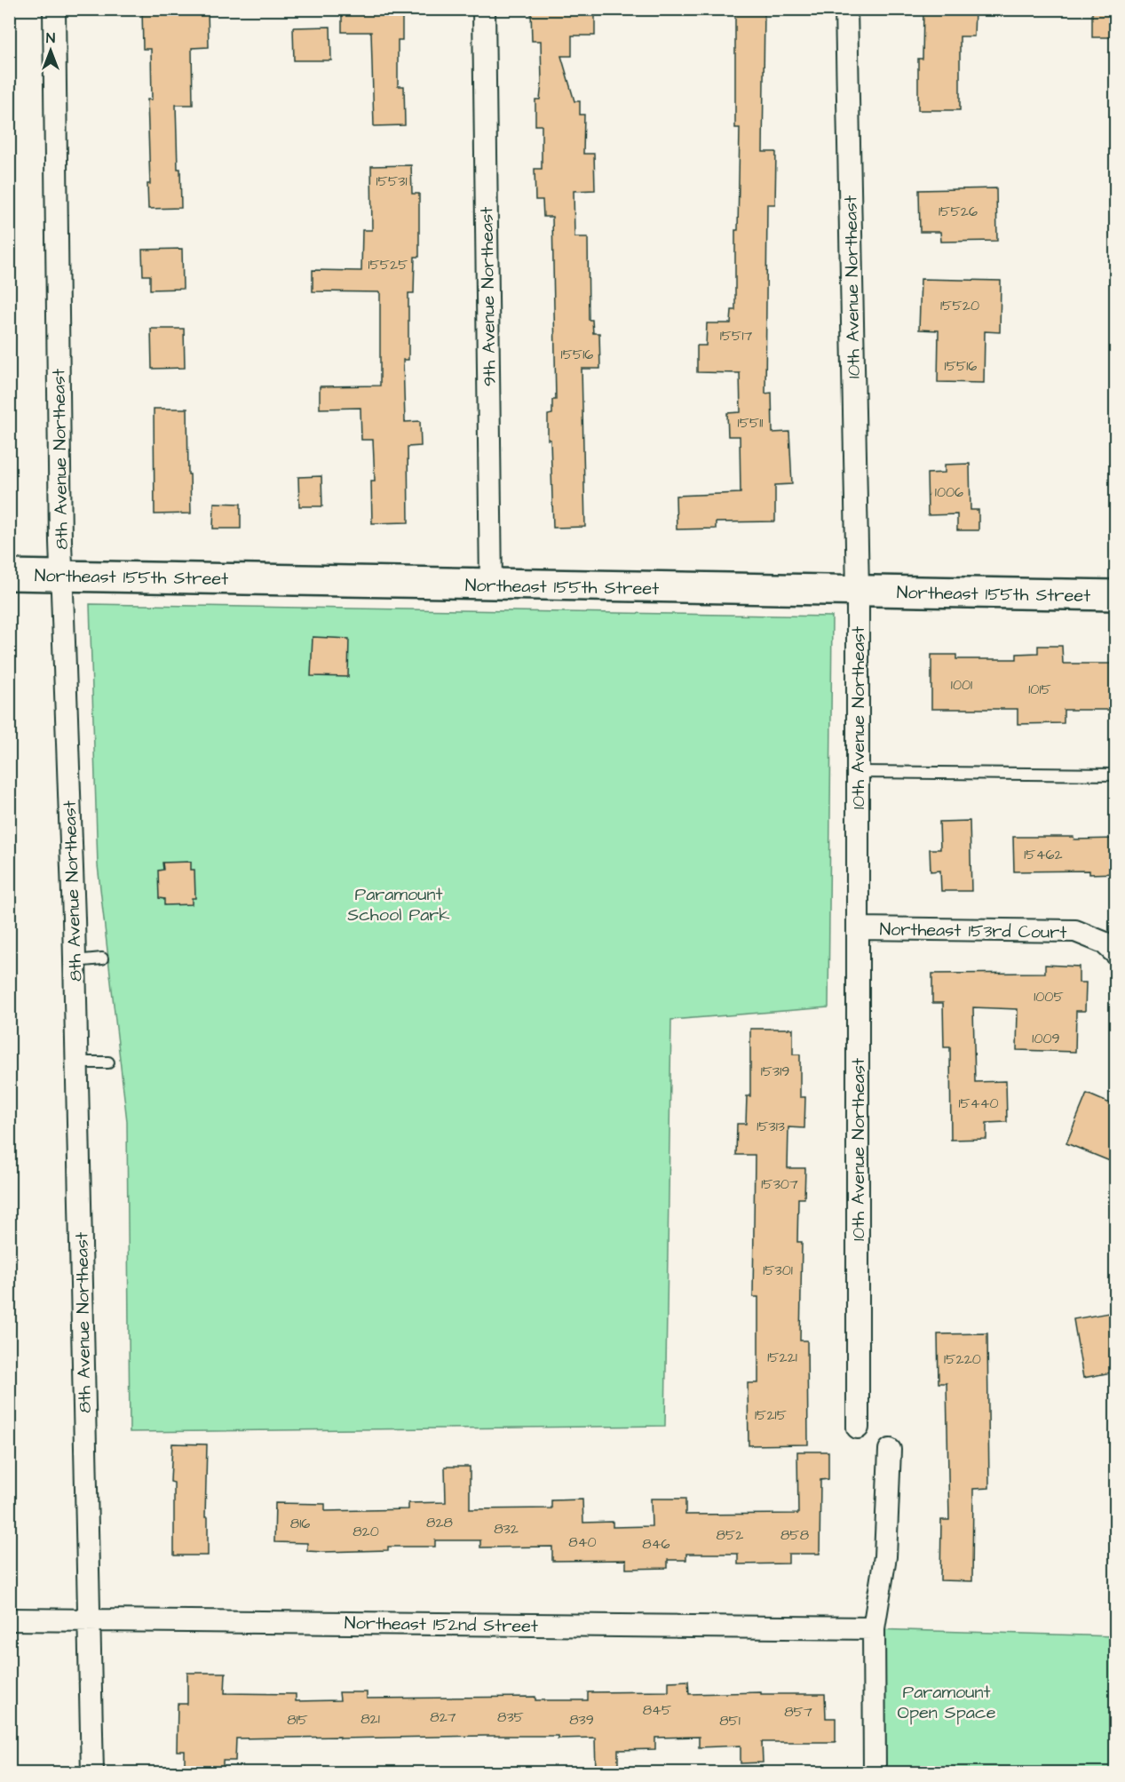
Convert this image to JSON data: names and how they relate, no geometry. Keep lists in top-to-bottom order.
{
  "streets": {
    "street": [
      "10th Avenue Northeast",
      "9th Avenue Northeast",
      "8th Avenue Northeast",
      "Northeast 155th Street",
      "Northeast 153rd Court",
      "Northeast 152nd Street"
    ]
  },
  "crossings": [
    ["10th Avenue Northeast", "Northeast 155th Street"],
    ["10th Avenue Northeast", "Northeast 153rd Court"],
    ["9th Avenue Northeast", "Northeast 155th Street"],
    ["8th Avenue Northeast", "Northeast 155th Street"],
    ["8th Avenue Northeast", "Northeast 152nd Street"]
  ],
  "parks": ["Paramount School Park", "Paramount Open Space"],
  "house_numbers": [
    "15531",
    "15526",
    "15525",
    "15520",
    "15517",
    "15516",
    "15516",
    "15511",
    "1006",
    "1001",
    "1015",
    "15462",
    "1005",
    "1009",
    "15319",
    "15440",
    "15313",
    "15307",
    "15301",
    "15221",
    "15220",
    "15215",
    "828",
    "816",
    "832",
    "820",
    "852",
    "858",
    "840",
    "846",
    "845",
    "857",
    "827",
    "835",
    "821",
    "815",
    "839",
    "851"
  ],
  "north": "top"
}
